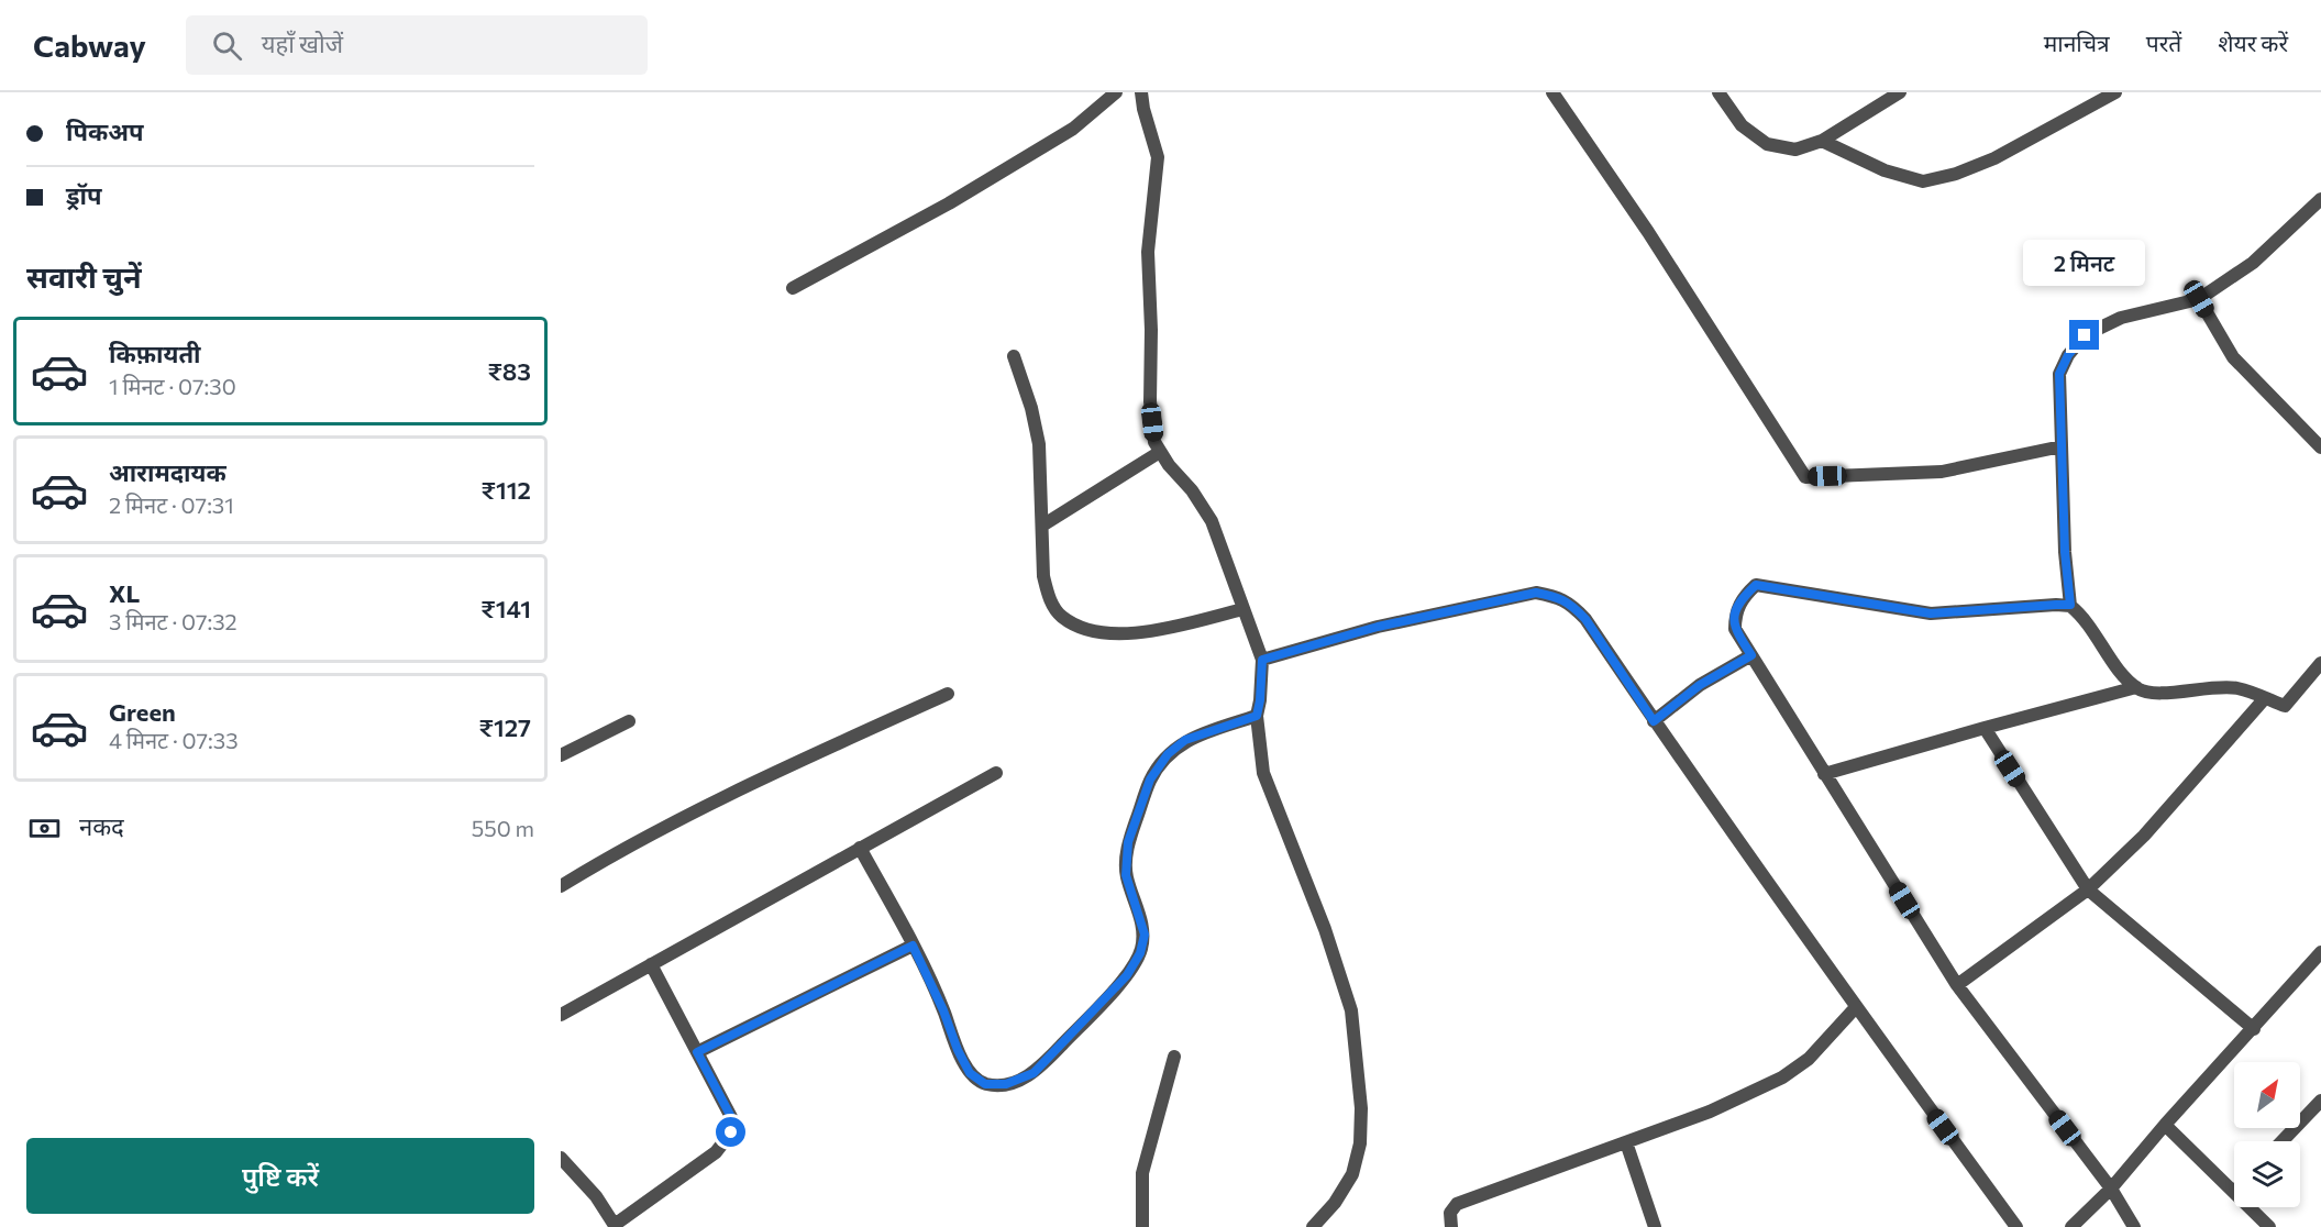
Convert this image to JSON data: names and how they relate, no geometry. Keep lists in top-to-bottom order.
{
  "north": "top right",
  "page": {
    "header": "Cabway",
    "search": "यहाँ खोजें",
    "nav": ["मानचित्र", "परतें", "शेयर करें"],
    "banner": ["पिकअप", "ड्रॉप"],
    "heading": "सवारी चुनें",
    "bubble": "2 मिनट",
    "list": [
      {
        "name": "किफ़ायती",
        "note": "1 मिनट · 07:30",
        "value": "₹83"
      },
      {
        "name": "आरामदायक",
        "note": "2 मिनट · 07:31",
        "value": "₹112"
      },
      {
        "name": "XL",
        "note": "3 मिनट · 07:32",
        "value": "₹141"
      },
      {
        "name": "Green",
        "note": "4 मिनट · 07:33",
        "value": "₹127"
      }
    ],
    "pay": ["नकद", "550 m"],
    "buttons": "पुष्टि करें"
  }
}
